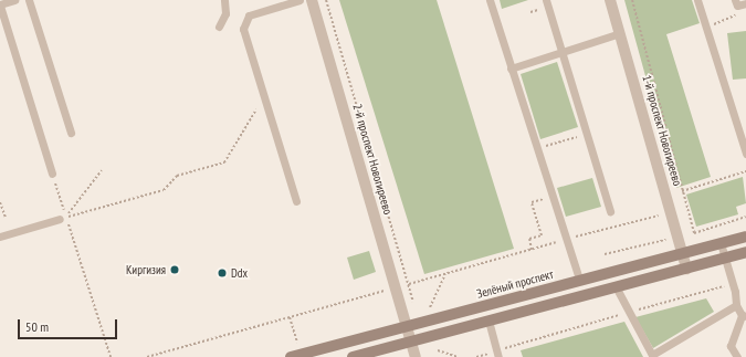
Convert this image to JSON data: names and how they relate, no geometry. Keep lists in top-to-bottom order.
{
  "streets": {
    "main road": ["Зелёный проспект"],
    "street": ["1-й проспект Новогиреево", "2-й проспект Новогиреево"]
  },
  "crossings": [
    ["1-й проспект Новогиреево", "Зелёный проспект"],
    ["2-й проспект Новогиреево", "Зелёный проспект"]
  ],
  "places": ["Киргизия", "Ddx"],
  "scale_bar": "50 m"
}
